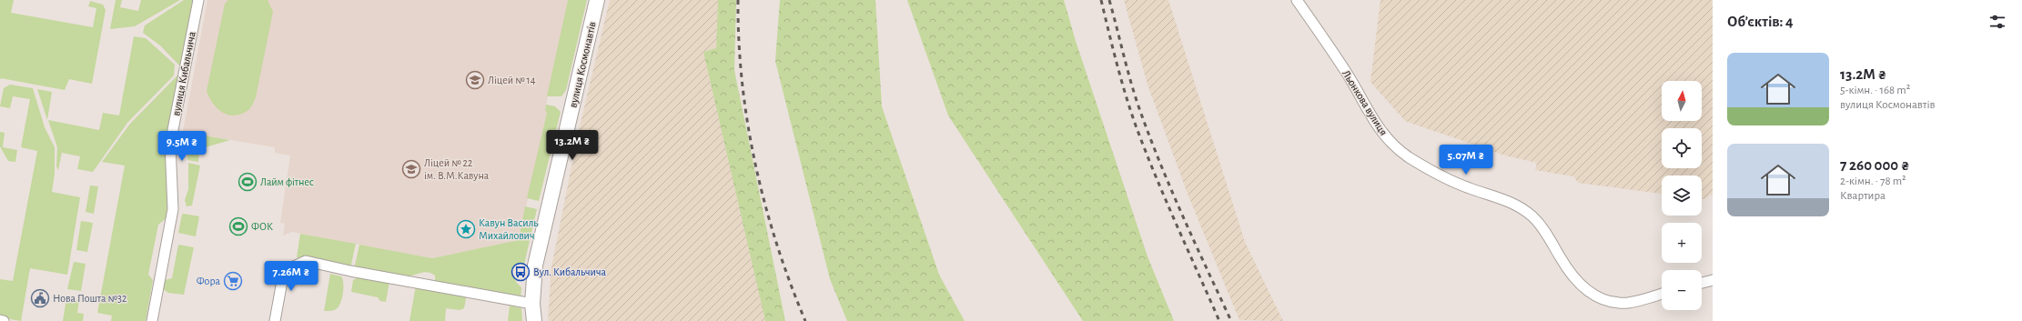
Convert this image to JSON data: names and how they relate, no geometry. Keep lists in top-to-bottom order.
{
  "streets": {
    "street": ["вулиця Космонавтів", "вулиця Кибальчича", "Льонкова вулиця"]
  },
  "places": {
    "school or university": ["Ліцей № 14", "Ліцей № 22 ім. В.М.Кавуна"],
    "sports": ["Лайм фітнес", "ФОК"],
    "place": ["Кавун Василь Михайлович"],
    "bus stop": ["Вул. Кибальчича"],
    "supermarket": ["Фора"],
    "public building": ["Нова Пошта №32"]
  },
  "north": "top",
  "page": {
    "heading": "Об’єктів: 4",
    "list": [
      {
        "name": "13.2M ₴",
        "note": "5-кімн. · 168 m² · вулиця Космонавтів"
      },
      {
        "name": "7 260 000 ₴",
        "note": "2-кімн. · 78 m² · Квартира"
      }
    ],
    "map_buttons": ["+", "−"],
    "price": [
      "13.2M ₴",
      "9.5M ₴",
      "5.07M ₴",
      "7.26M ₴"
    ]
  }
}
